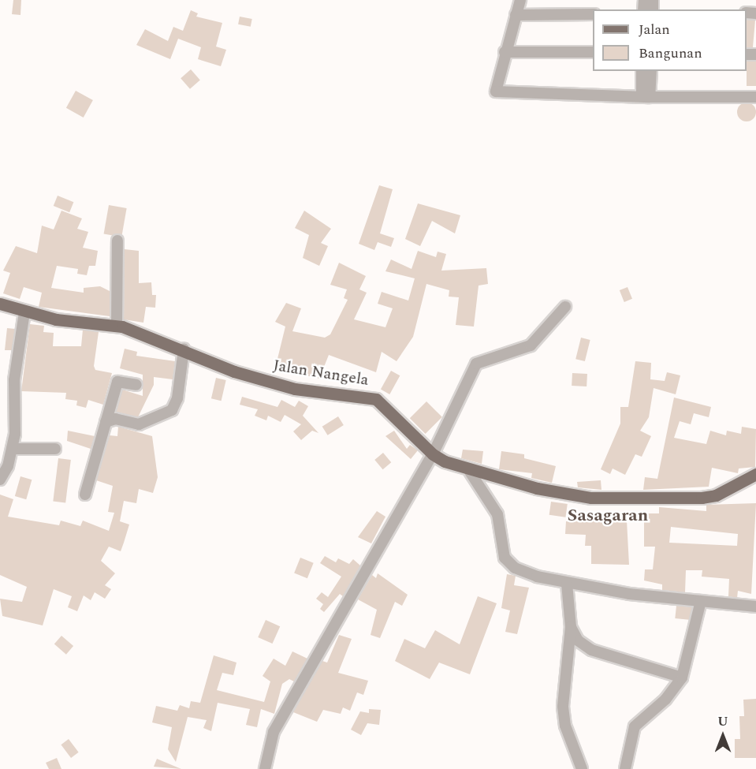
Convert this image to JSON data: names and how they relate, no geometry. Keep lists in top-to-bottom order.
{
  "streets": {
    "main road": ["Jalan Nangela"]
  },
  "districts": ["Sasagaran"],
  "legend": ["Jalan", "Bangunan"],
  "north": "top"
}
